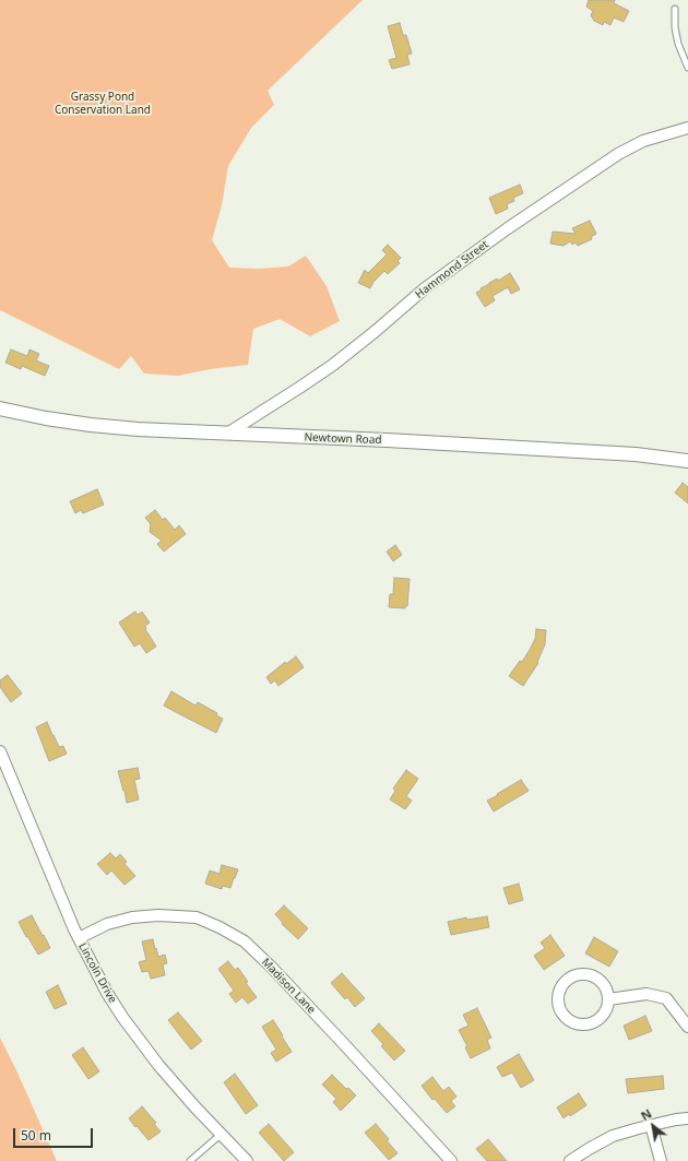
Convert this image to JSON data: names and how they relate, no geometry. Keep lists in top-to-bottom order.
{
  "streets": {
    "street": [
      "Hammond Street",
      "Newtown Road",
      "Lincoln Drive",
      "Madison Lane"
    ]
  },
  "crossings": [
    ["Hammond Street", "Newtown Road"],
    ["Lincoln Drive", "Madison Lane"]
  ],
  "parks": ["Grassy Pond Conservation Land"],
  "scale_bar": "50 m",
  "north": "top left"
}
